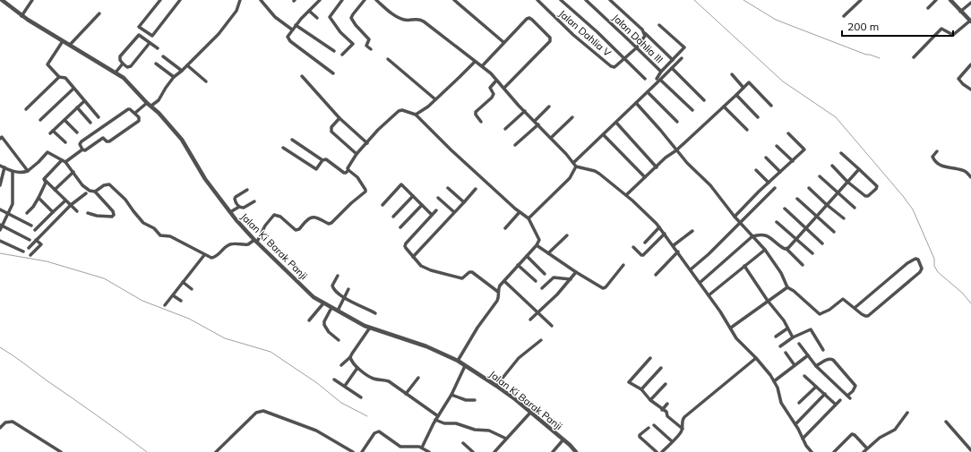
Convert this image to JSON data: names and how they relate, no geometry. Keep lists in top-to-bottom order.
{
  "streets": {
    "street": ["Jalan Dahlia V", "Jalan Dahlia III", "Jalan Ki Barak Panji"]
  },
  "scale_bar": "200 m"
}
